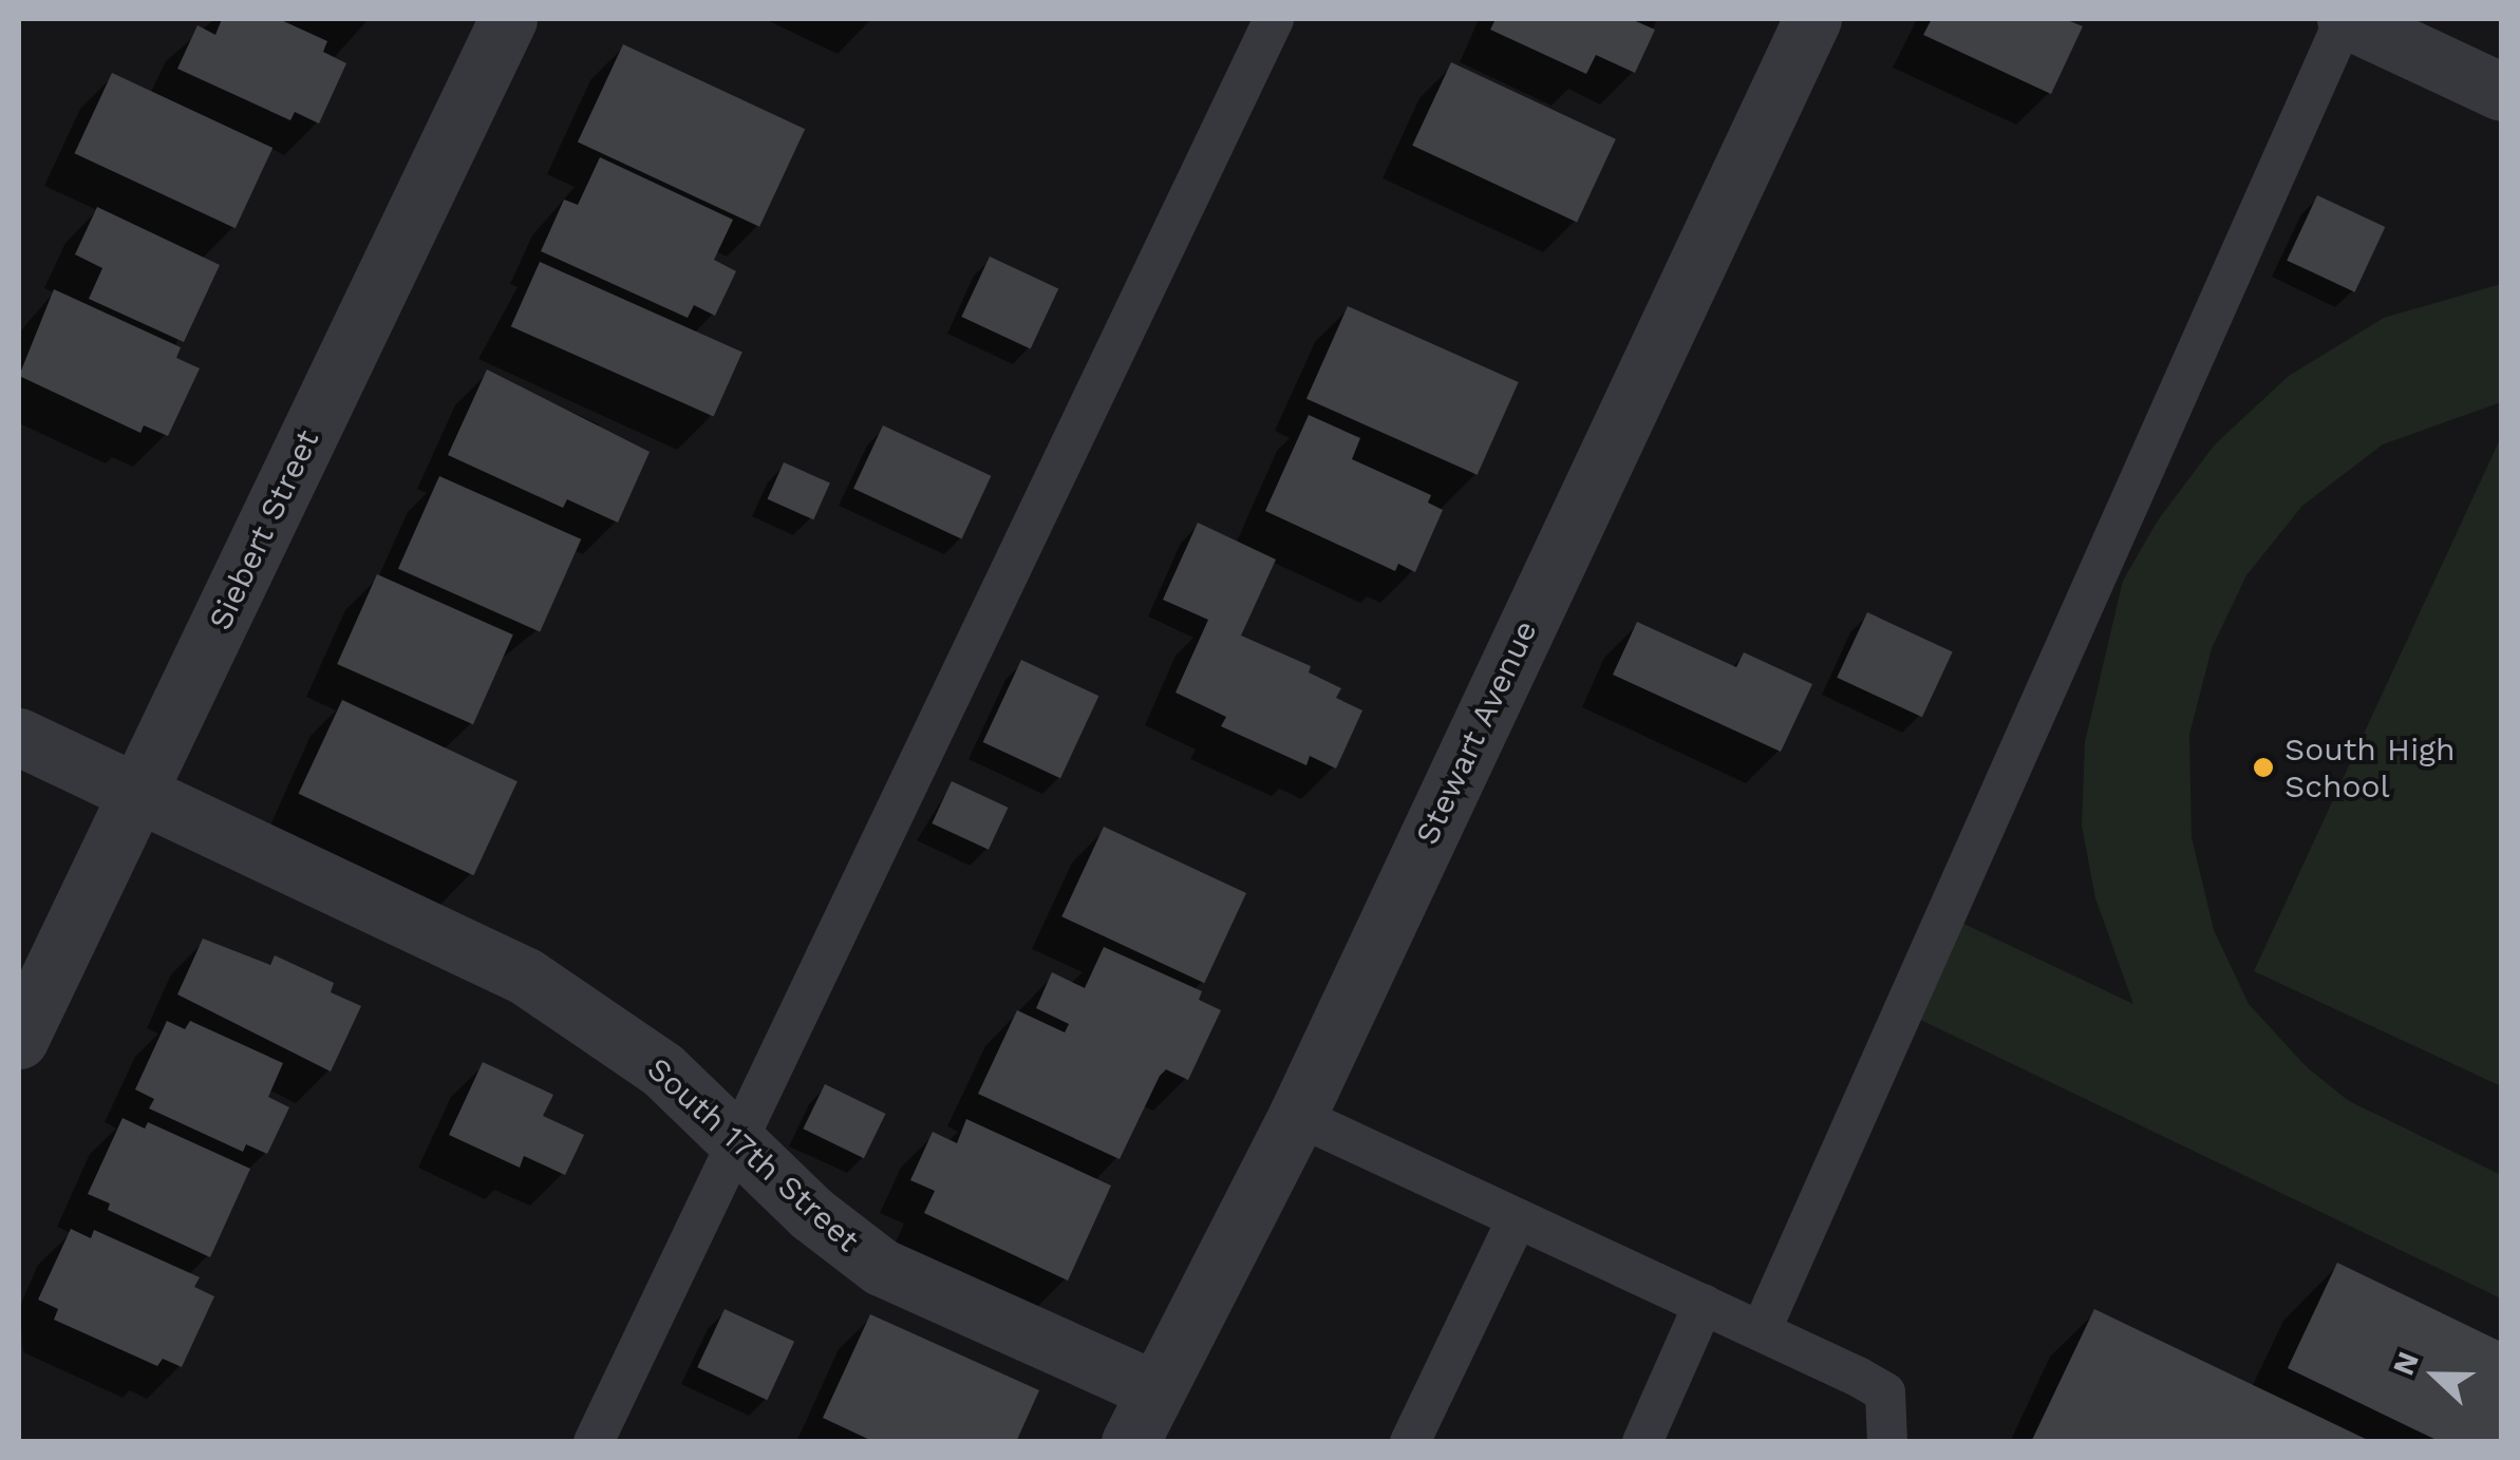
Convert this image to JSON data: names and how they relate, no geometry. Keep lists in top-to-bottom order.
{
  "streets": {
    "street": ["Siebert Street", "Stewart Avenue", "South 17th Street"]
  },
  "crossings": [
    ["Siebert Street", "South 17th Street"],
    ["Stewart Avenue", "South 17th Street"]
  ],
  "places": ["South High School"],
  "north": "left"
}
